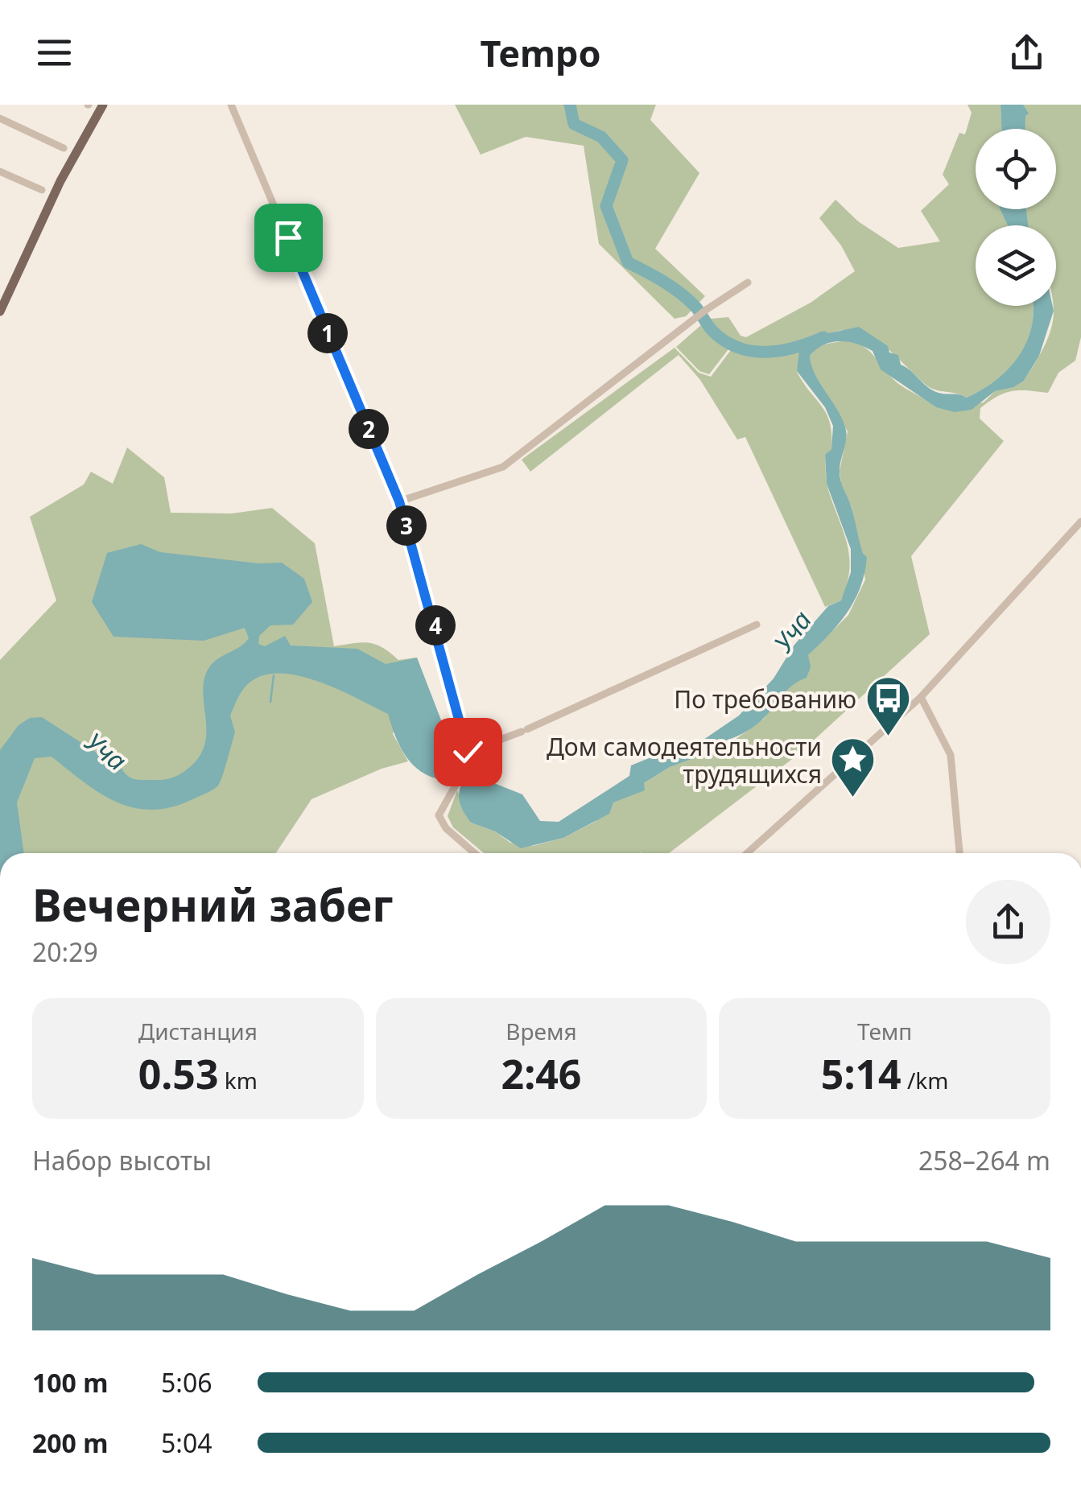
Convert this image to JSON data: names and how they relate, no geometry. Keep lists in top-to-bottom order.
{
  "water": ["Уча"],
  "places": {
    "bus stop": ["По требованию"],
    "place": ["Дом самодеятельности трудящихся"]
  },
  "page": {
    "header": "Tempo",
    "pins": [
      "1",
      "2",
      "3",
      "4"
    ],
    "heading": ["Вечерний забег", "20:29"],
    "stats": [
      ["Дистанция", "0.53 km"],
      ["Время", "2:46"],
      ["Темп", "5:14 /km"]
    ],
    "chart": ["Набор высоты", "258–264 m"],
    "list": [
      {
        "name": "100 m",
        "note": "5:06"
      },
      {
        "name": "200 m",
        "note": "5:04"
      }
    ]
  }
}
